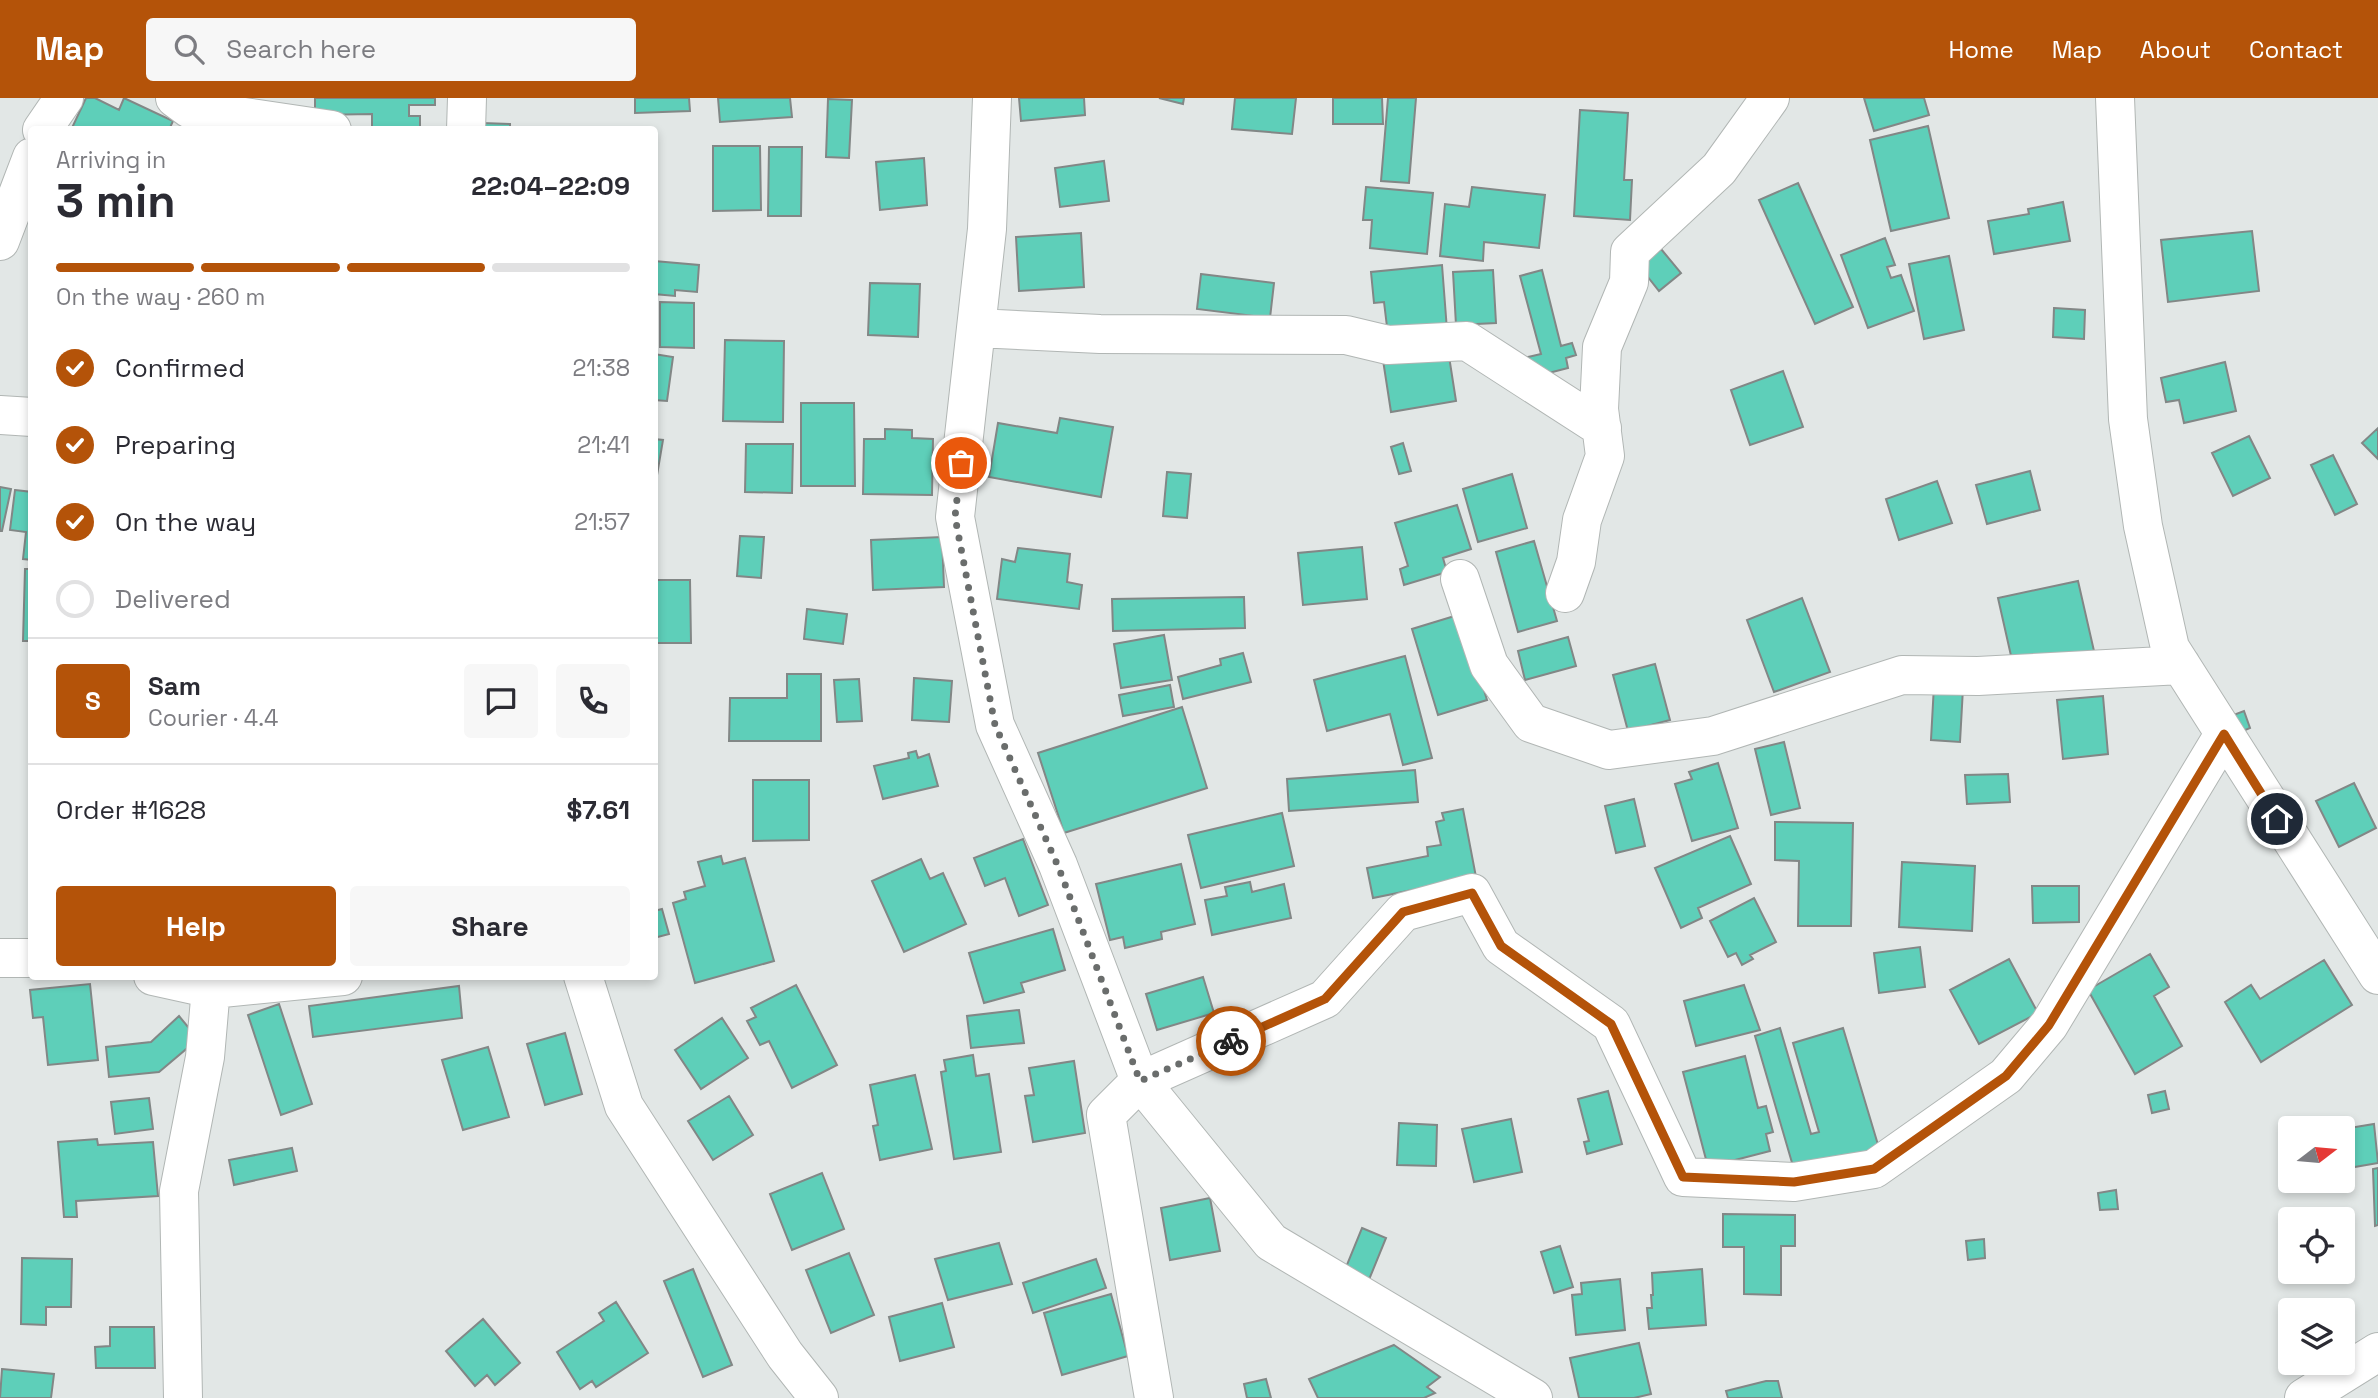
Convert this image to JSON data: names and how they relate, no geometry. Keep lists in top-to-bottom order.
{
  "north": "right",
  "page": {
    "header": "Map",
    "search": "Search here",
    "nav": [
      "Home",
      "Map",
      "About",
      "Contact"
    ],
    "heading": ["3 min", "Arriving in", "22:04–22:09"],
    "panel": [
      "Sam",
      "Courier · 4.4",
      "Order #1628",
      "$7.61"
    ],
    "bar": "On the way · 260 m",
    "list": [
      ["Confirmed", "21:38"],
      ["Preparing", "21:41"],
      ["On the way", "21:57"],
      "Delivered"
    ],
    "round": "S",
    "buttons": ["Help", "Share"]
  }
}
